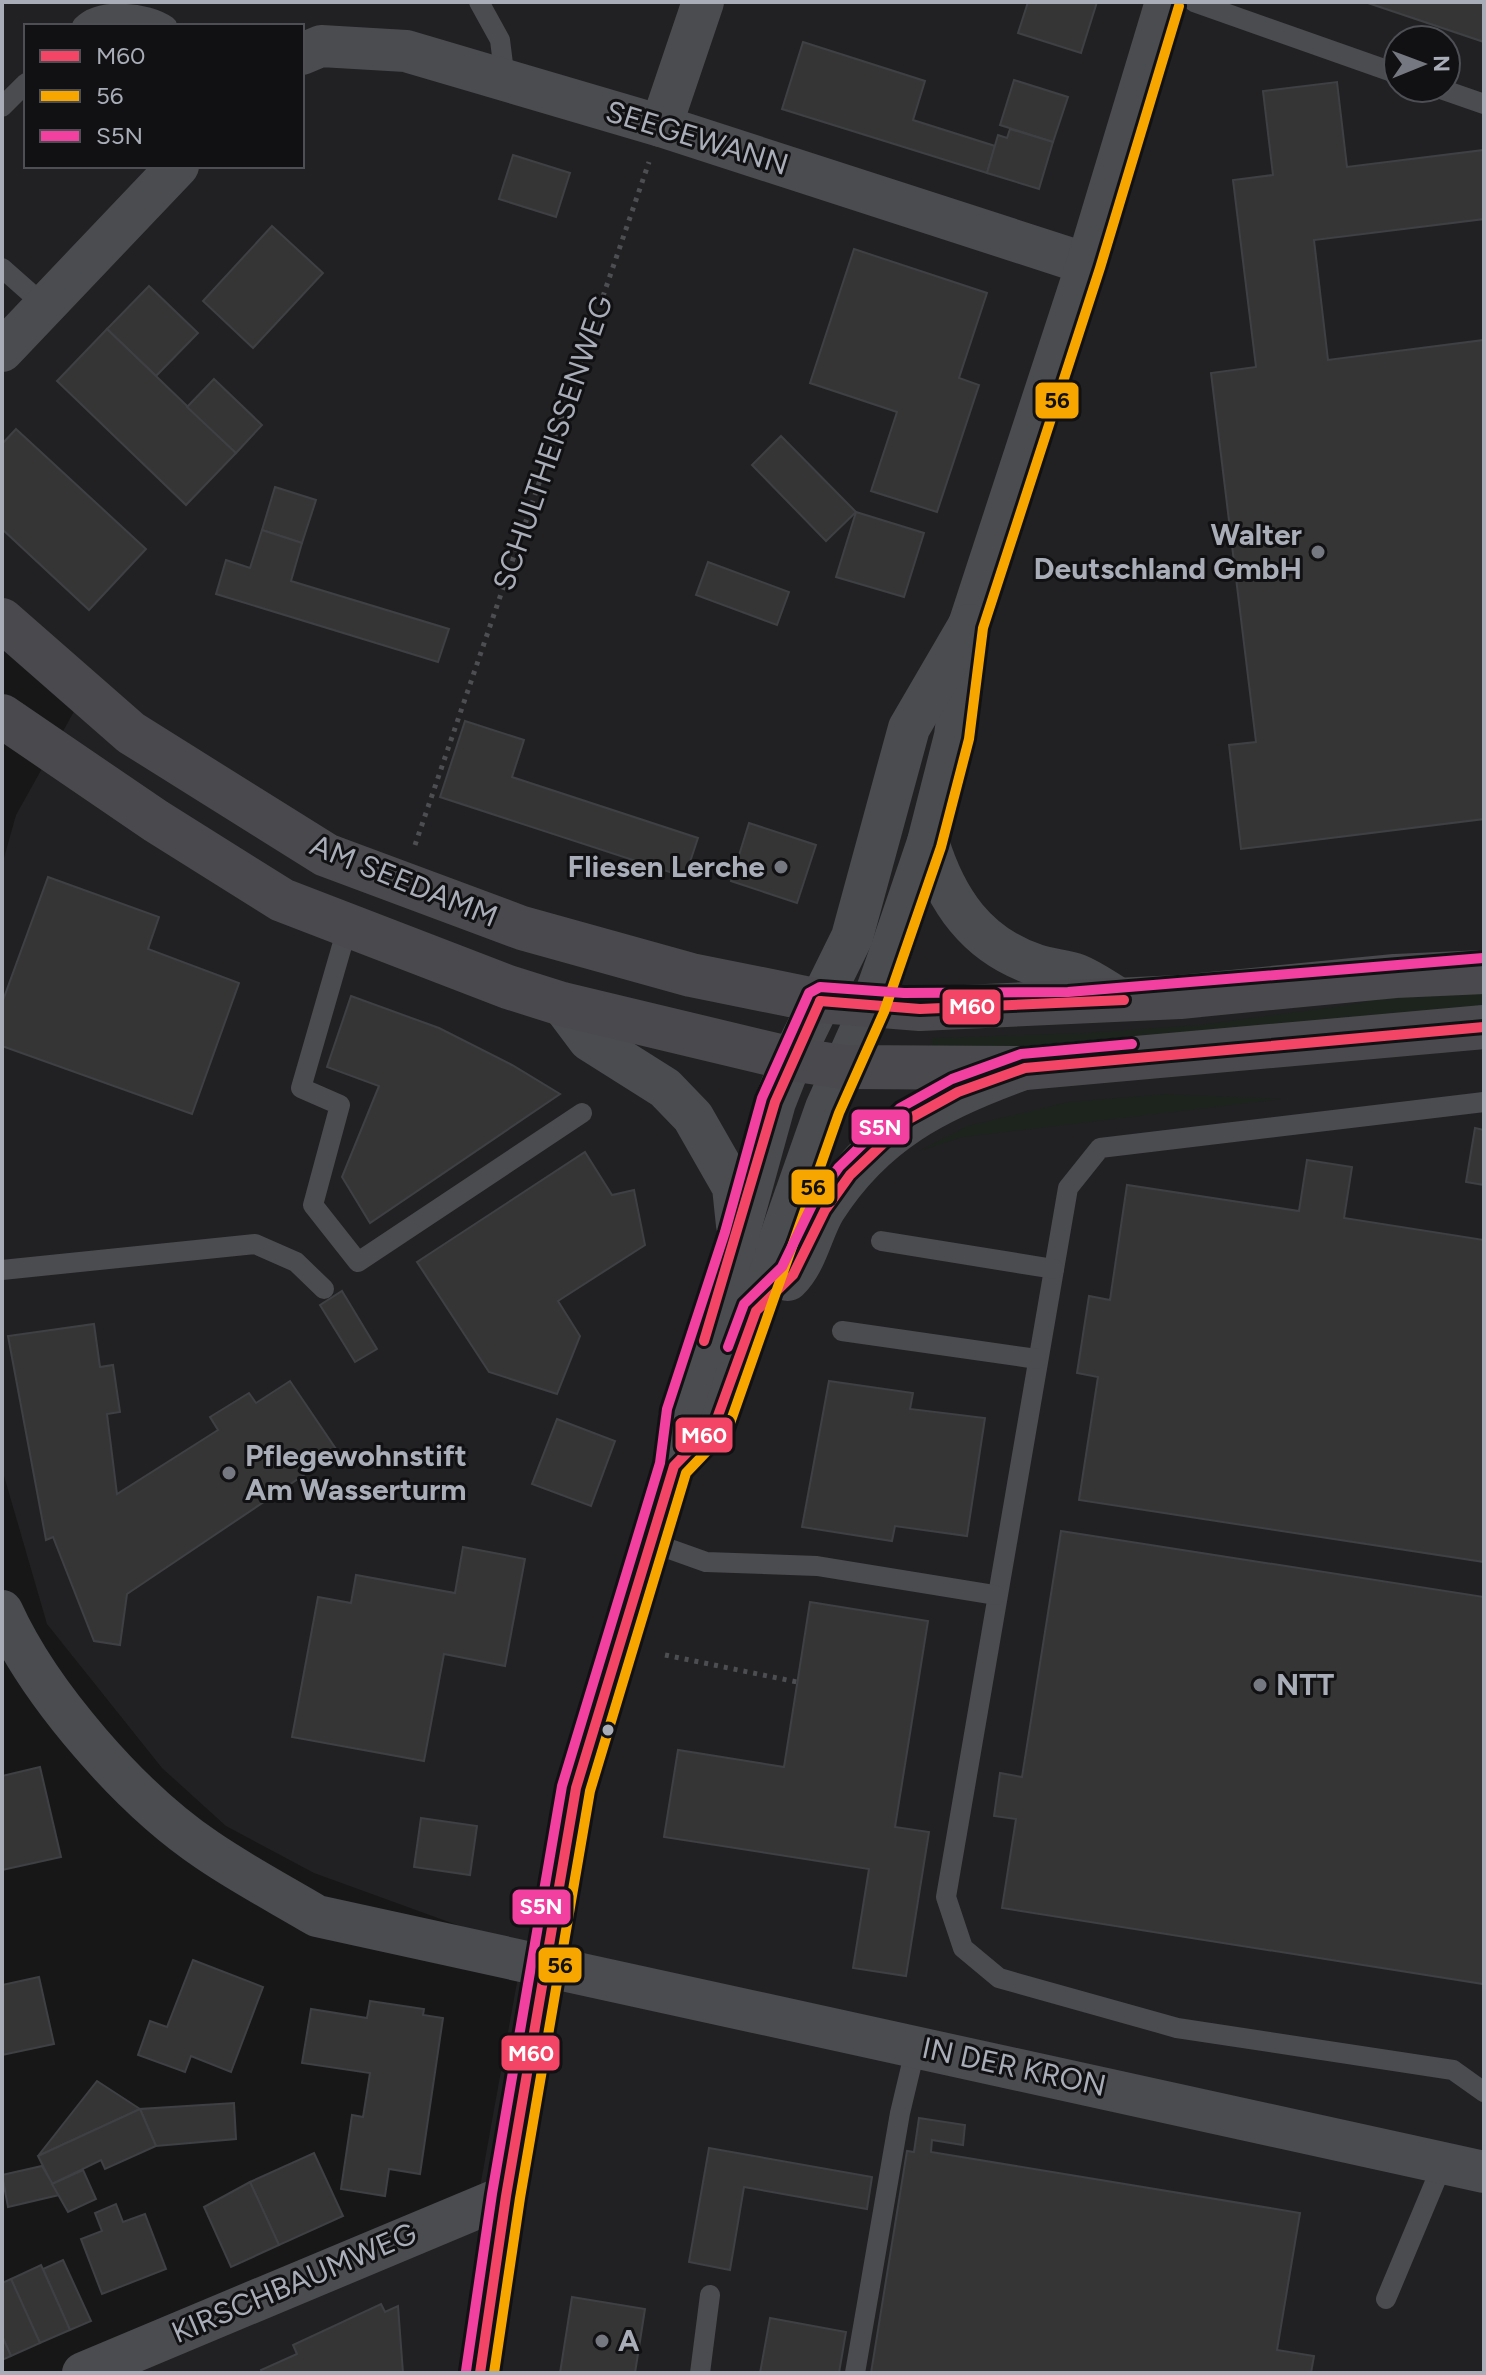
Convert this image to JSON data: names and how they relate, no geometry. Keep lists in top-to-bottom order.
{
  "streets": {
    "main road": ["AM SEEDAMM"],
    "street": ["SEEGEWANN", "IN DER KRON", "KIRSCHBAUMWEG"],
    "path": ["SCHULTHEISSENWEG"]
  },
  "crossings": [
    ["SEEGEWANN", "SCHULTHEISSENWEG"],
    ["SCHULTHEISSENWEG", "AM SEEDAMM"]
  ],
  "places": [
    "Walter Deutschland GmbH",
    "Fliesen Lerche",
    "Pflegewohnstift Am Wasserturm",
    "NTT",
    "A"
  ],
  "lines": ["transit line 56", "transit line S5N", "transit line M60"],
  "legend": ["M60", "56", "S5N"],
  "north": "right"
}
